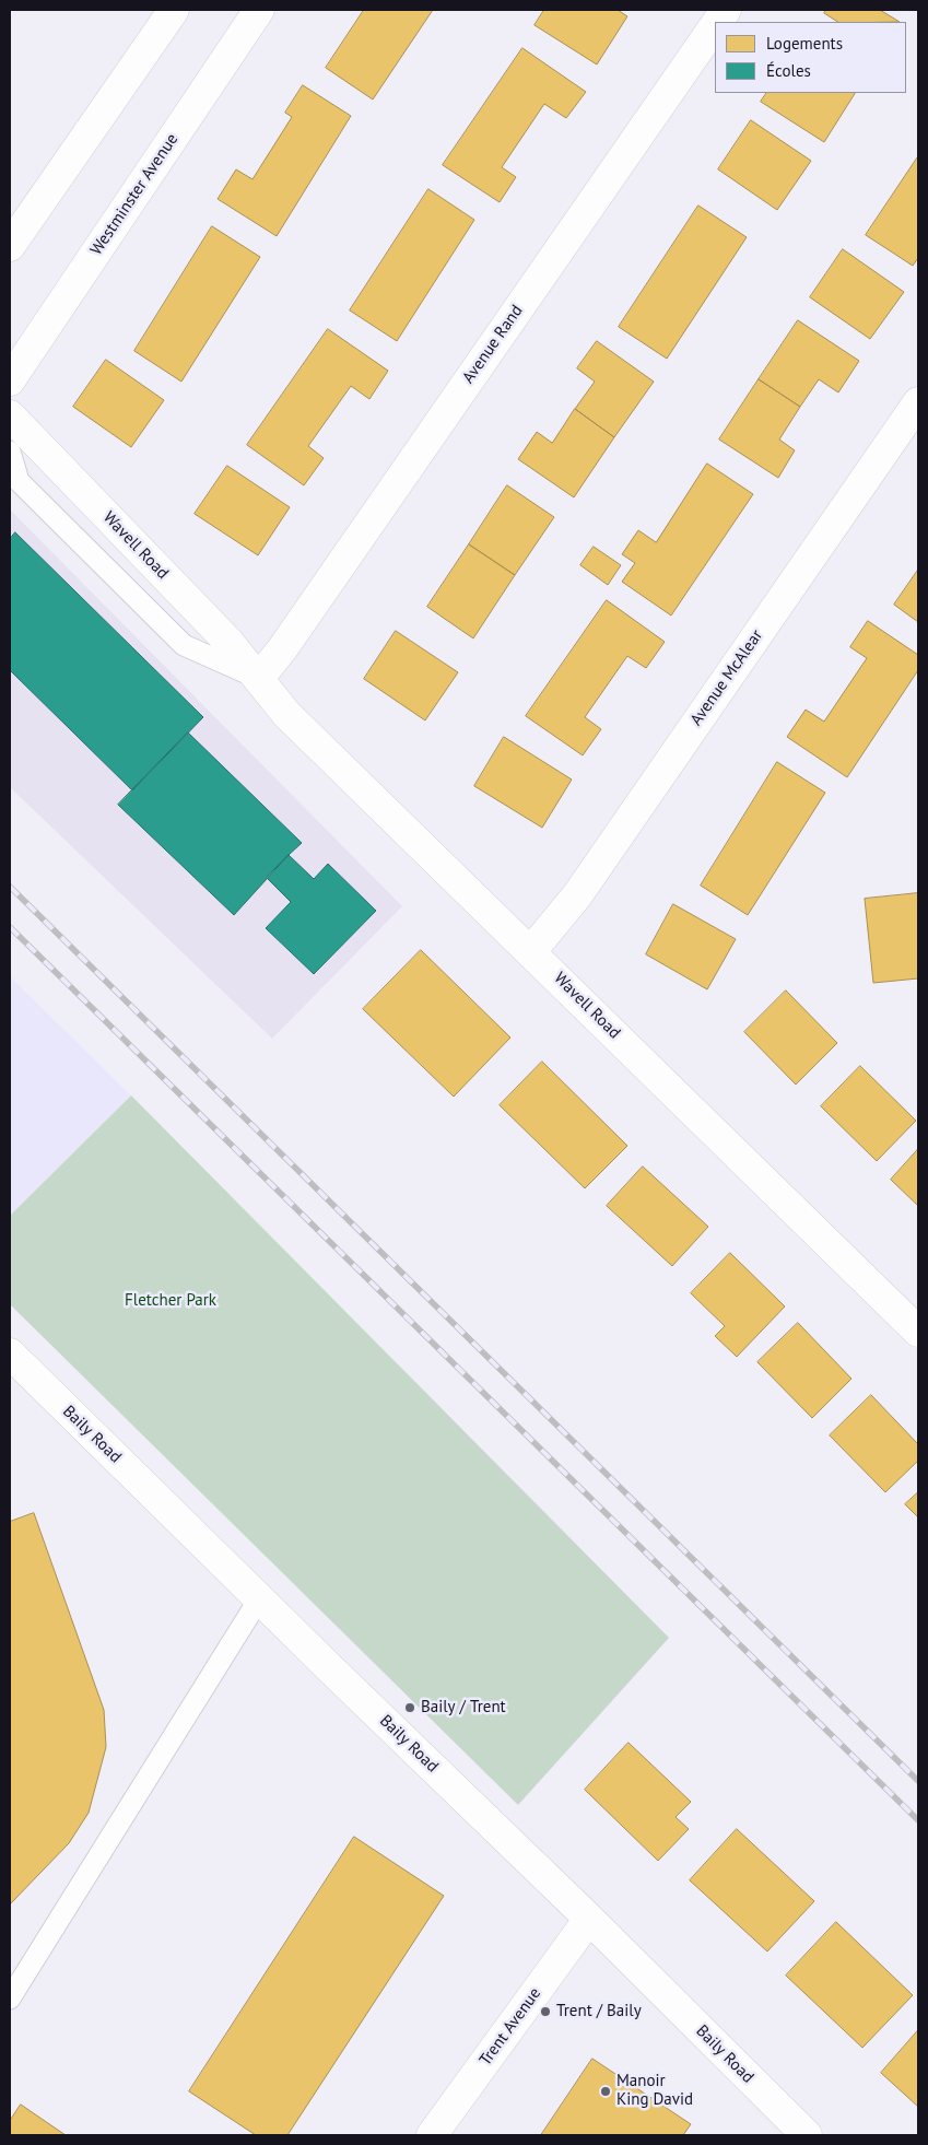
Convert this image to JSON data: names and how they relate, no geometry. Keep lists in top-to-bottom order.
{
  "streets": {
    "street": [
      "Westminster Avenue",
      "Avenue Rand",
      "Wavell Road",
      "Avenue McAlear",
      "Baily Road",
      "Trent Avenue"
    ]
  },
  "crossings": [
    ["Avenue Rand", "Wavell Road"],
    ["Wavell Road", "Avenue McAlear"],
    ["Baily Road", "Trent Avenue"]
  ],
  "parks": ["Fletcher Park"],
  "places": ["Baily / Trent", "Trent / Baily", "Manoir King David"],
  "legend": ["Logements", "Écoles"]
}
